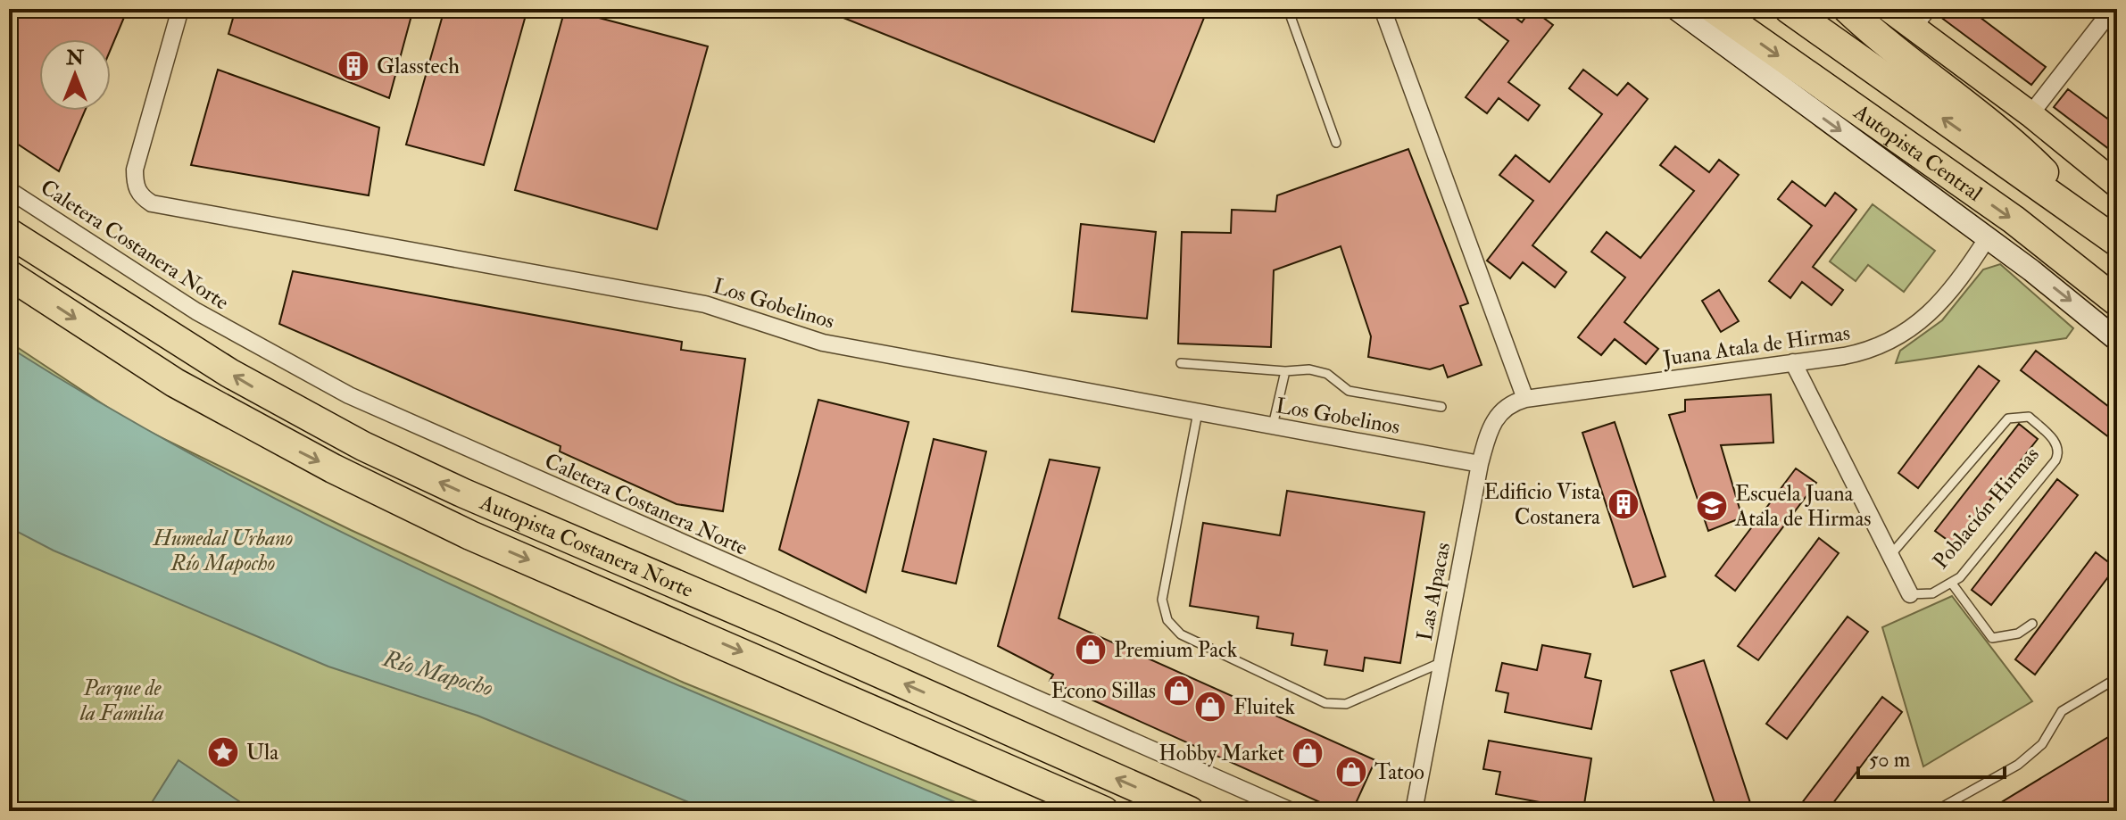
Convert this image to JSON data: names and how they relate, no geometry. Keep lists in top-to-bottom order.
{
  "streets": {
    "highway": ["Autopista Central", "Autopista Costanera Norte"],
    "street": [
      "Caletera Costanera Norte",
      "Los Gobelinos",
      "Juana Atala de Hirmas",
      "Población Hirmas",
      "Las Alpacas"
    ]
  },
  "crossings": [
    ["Los Gobelinos", "Las Alpacas"],
    ["Juana Atala de Hirmas", "Población Hirmas"],
    ["Juana Atala de Hirmas", "Las Alpacas"]
  ],
  "water": ["Río Mapocho"],
  "parks": ["Humedal Urbano Río Mapocho", "Parque de la Familia"],
  "places": {
    "building": ["Glasstech", "Edificio Vista Costanera"],
    "school or university": ["Escuela Juana Atala de Hirmas"],
    "shop": [
      "Premium Pack",
      "Econo Sillas",
      "Fluitek",
      "Hobby Market",
      "Tatoo"
    ],
    "place": ["Ula"]
  },
  "scale_bar": "50 m",
  "north": "top"
}
